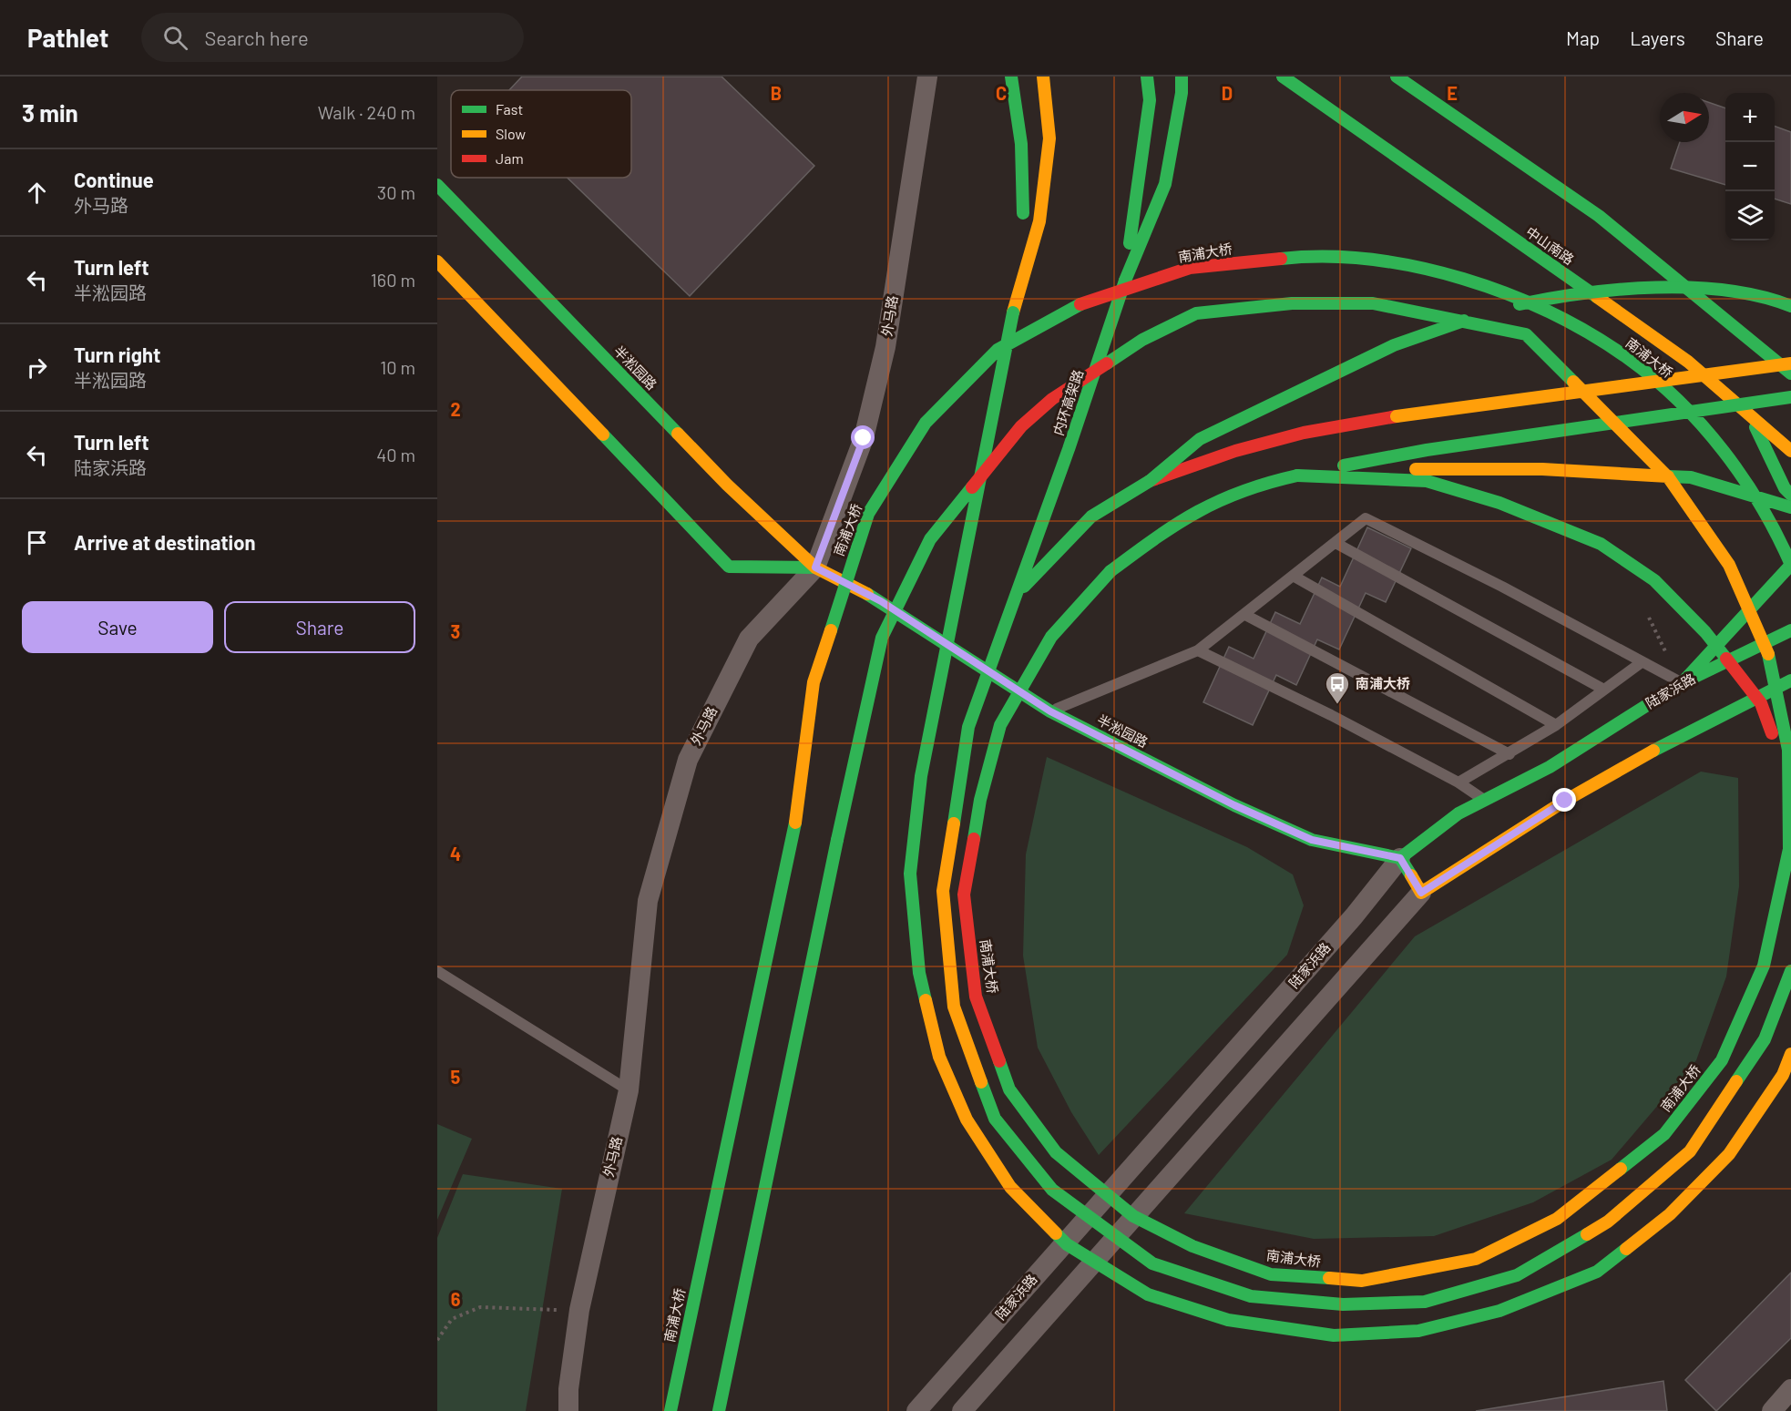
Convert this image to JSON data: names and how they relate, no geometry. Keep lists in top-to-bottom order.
{
  "streets": {
    "main road": [
      "中山南路",
      "南浦大桥",
      "半淞园路",
      "内环高架路",
      "陆家浜路"
    ],
    "street": ["外马路"]
  },
  "crossings": [
    ["外马路", "半淞园路"],
    ["半淞园路", "陆家浜路"]
  ],
  "places": {
    "bus stop": ["南浦大桥"]
  },
  "legend": ["Fast", "Slow", "Jam"],
  "north": "right",
  "page": {
    "header": "Pathlet",
    "search": "Search here",
    "nav": ["Map", "Layers", "Share"],
    "heading": ["3 min", "Walk · 240 m"],
    "map_buttons": ["+", "−"],
    "list": [
      ["Continue", "外马路", "30 m"],
      ["Turn left", "半淞园路", "160 m"],
      ["Turn right", "半淞园路", "10 m"],
      ["Turn left", "陆家浜路", "40 m"],
      "Arrive at destination"
    ],
    "buttons": ["Save", "Share"]
  },
  "grid": {
    "columns": [
      "B",
      "C",
      "D",
      "E"
    ],
    "rows": [
      "2",
      "3",
      "4",
      "5",
      "6"
    ]
  }
}
